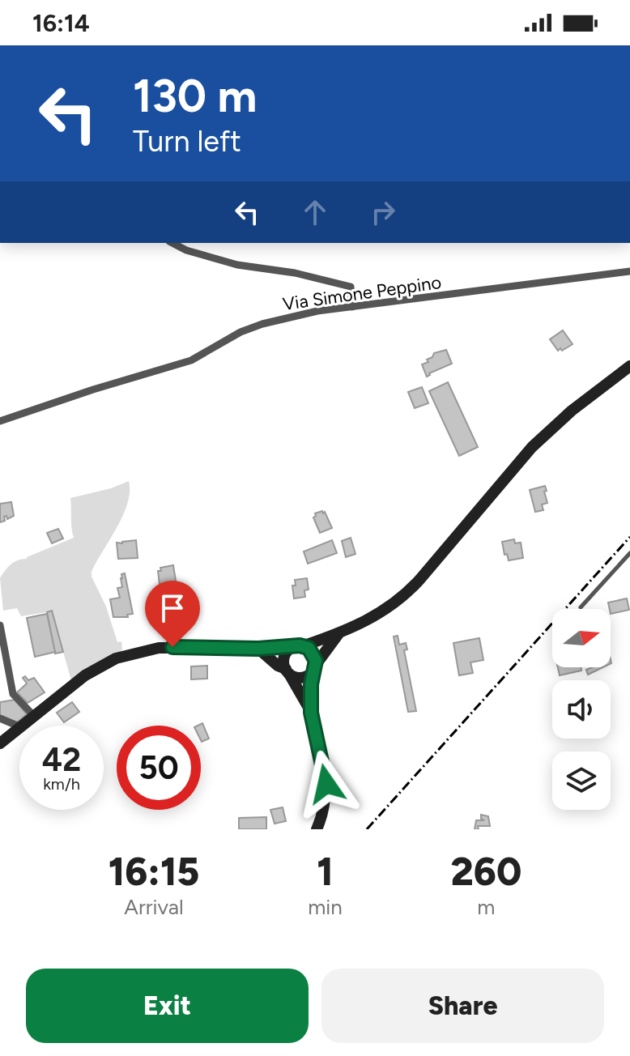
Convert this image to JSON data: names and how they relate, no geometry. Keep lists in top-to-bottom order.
{
  "streets": {
    "street": ["Via Simone Peppino"]
  },
  "north": "right",
  "page": {
    "status": "16:14",
    "turn": ["130 m", "Turn left"],
    "speed": "42 km/h",
    "limit": "50",
    "eta": [
      "16:15",
      "Arrival",
      "1",
      "min",
      "260",
      "m"
    ],
    "buttons": ["Exit", "Share"]
  }
}
